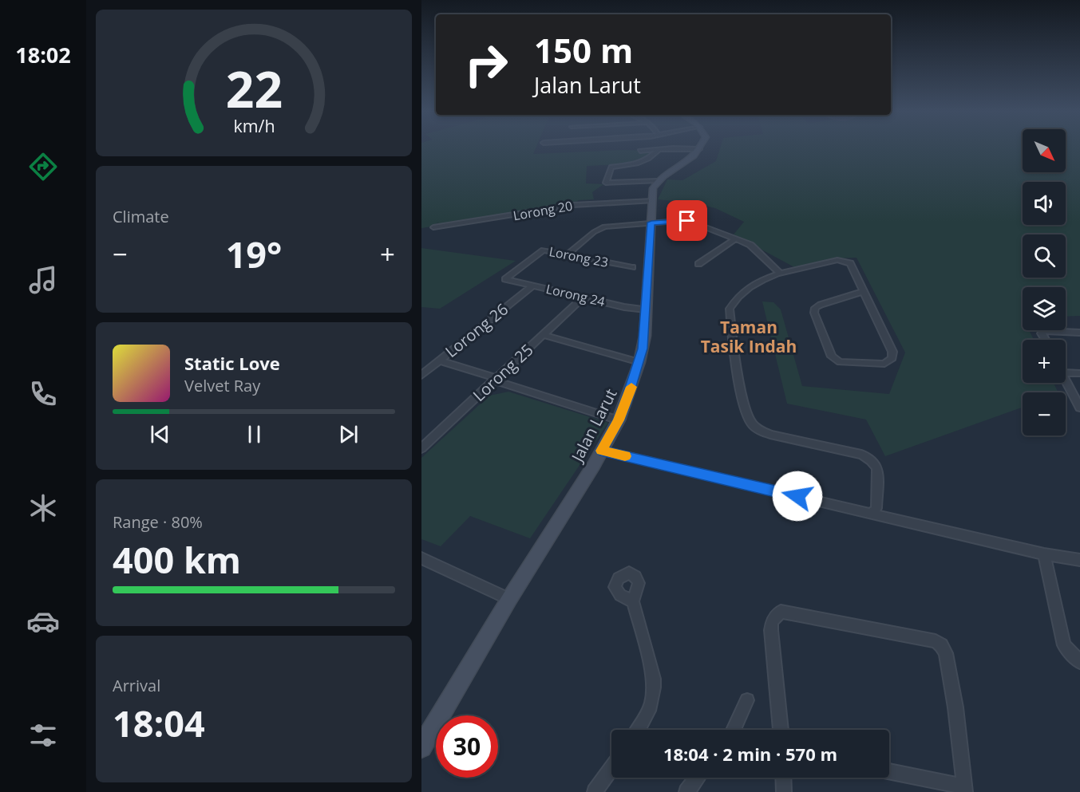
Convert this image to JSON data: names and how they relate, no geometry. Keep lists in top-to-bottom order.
{
  "streets": {
    "main road": ["Jalan Larut"],
    "street": [
      "Lorong 20",
      "Lorong 23",
      "Lorong 24",
      "Lorong 26",
      "Lorong 25"
    ]
  },
  "crossings": [
    ["Lorong 20", "Jalan Larut"],
    ["Lorong 23", "Lorong 24"],
    ["Lorong 24", "Lorong 26"],
    ["Lorong 24", "Lorong 25"],
    ["Lorong 24", "Jalan Larut"]
  ],
  "districts": ["Taman Tasik Indah"],
  "north": "bottom right",
  "page": {
    "tabs": "18:02",
    "turn": ["150 m", "Jalan Larut"],
    "map_buttons": ["+", "−"],
    "tile": [
      "Climate",
      ["Range · 80%", "400 km"],
      ["Arrival", "18:04"]
    ],
    "heat": ["−", "19°", "+"],
    "song": ["Static Love", "Velvet Ray"],
    "limit": "30",
    "trip": "18:04 · 2 min · 570 m",
    "gauge": ["22", "km/h"]
  }
}
